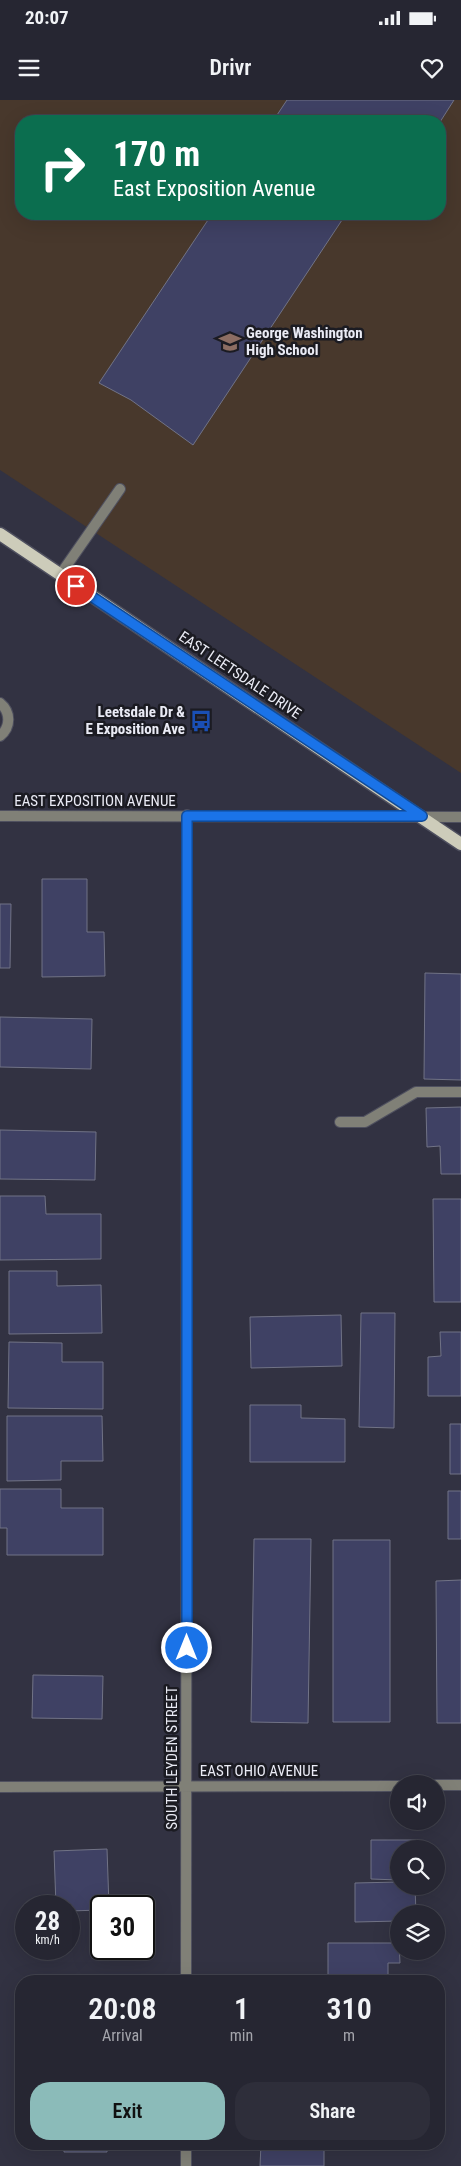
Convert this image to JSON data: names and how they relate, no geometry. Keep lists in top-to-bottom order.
{
  "streets": {
    "main road": ["EAST LEETSDALE DRIVE"],
    "street": ["EAST EXPOSITION AVENUE", "SOUTH LEYDEN STREET", "EAST OHIO AVENUE"]
  },
  "crossings": [
    ["EAST LEETSDALE DRIVE", "EAST EXPOSITION AVENUE"],
    ["EAST EXPOSITION AVENUE", "SOUTH LEYDEN STREET"],
    ["SOUTH LEYDEN STREET", "EAST OHIO AVENUE"]
  ],
  "places": {
    "school or university": ["George Washington High School"],
    "bus stop": ["Leetsdale Dr & E Exposition Ave"]
  },
  "page": {
    "status": "20:07",
    "header": "Drivr",
    "turn": ["170 m", "East Exposition Avenue"],
    "speed": "28 km/h",
    "limit": "30",
    "eta": [
      "20:08",
      "Arrival",
      "1",
      "min",
      "310",
      "m"
    ],
    "buttons": ["Exit", "Share"]
  }
}
